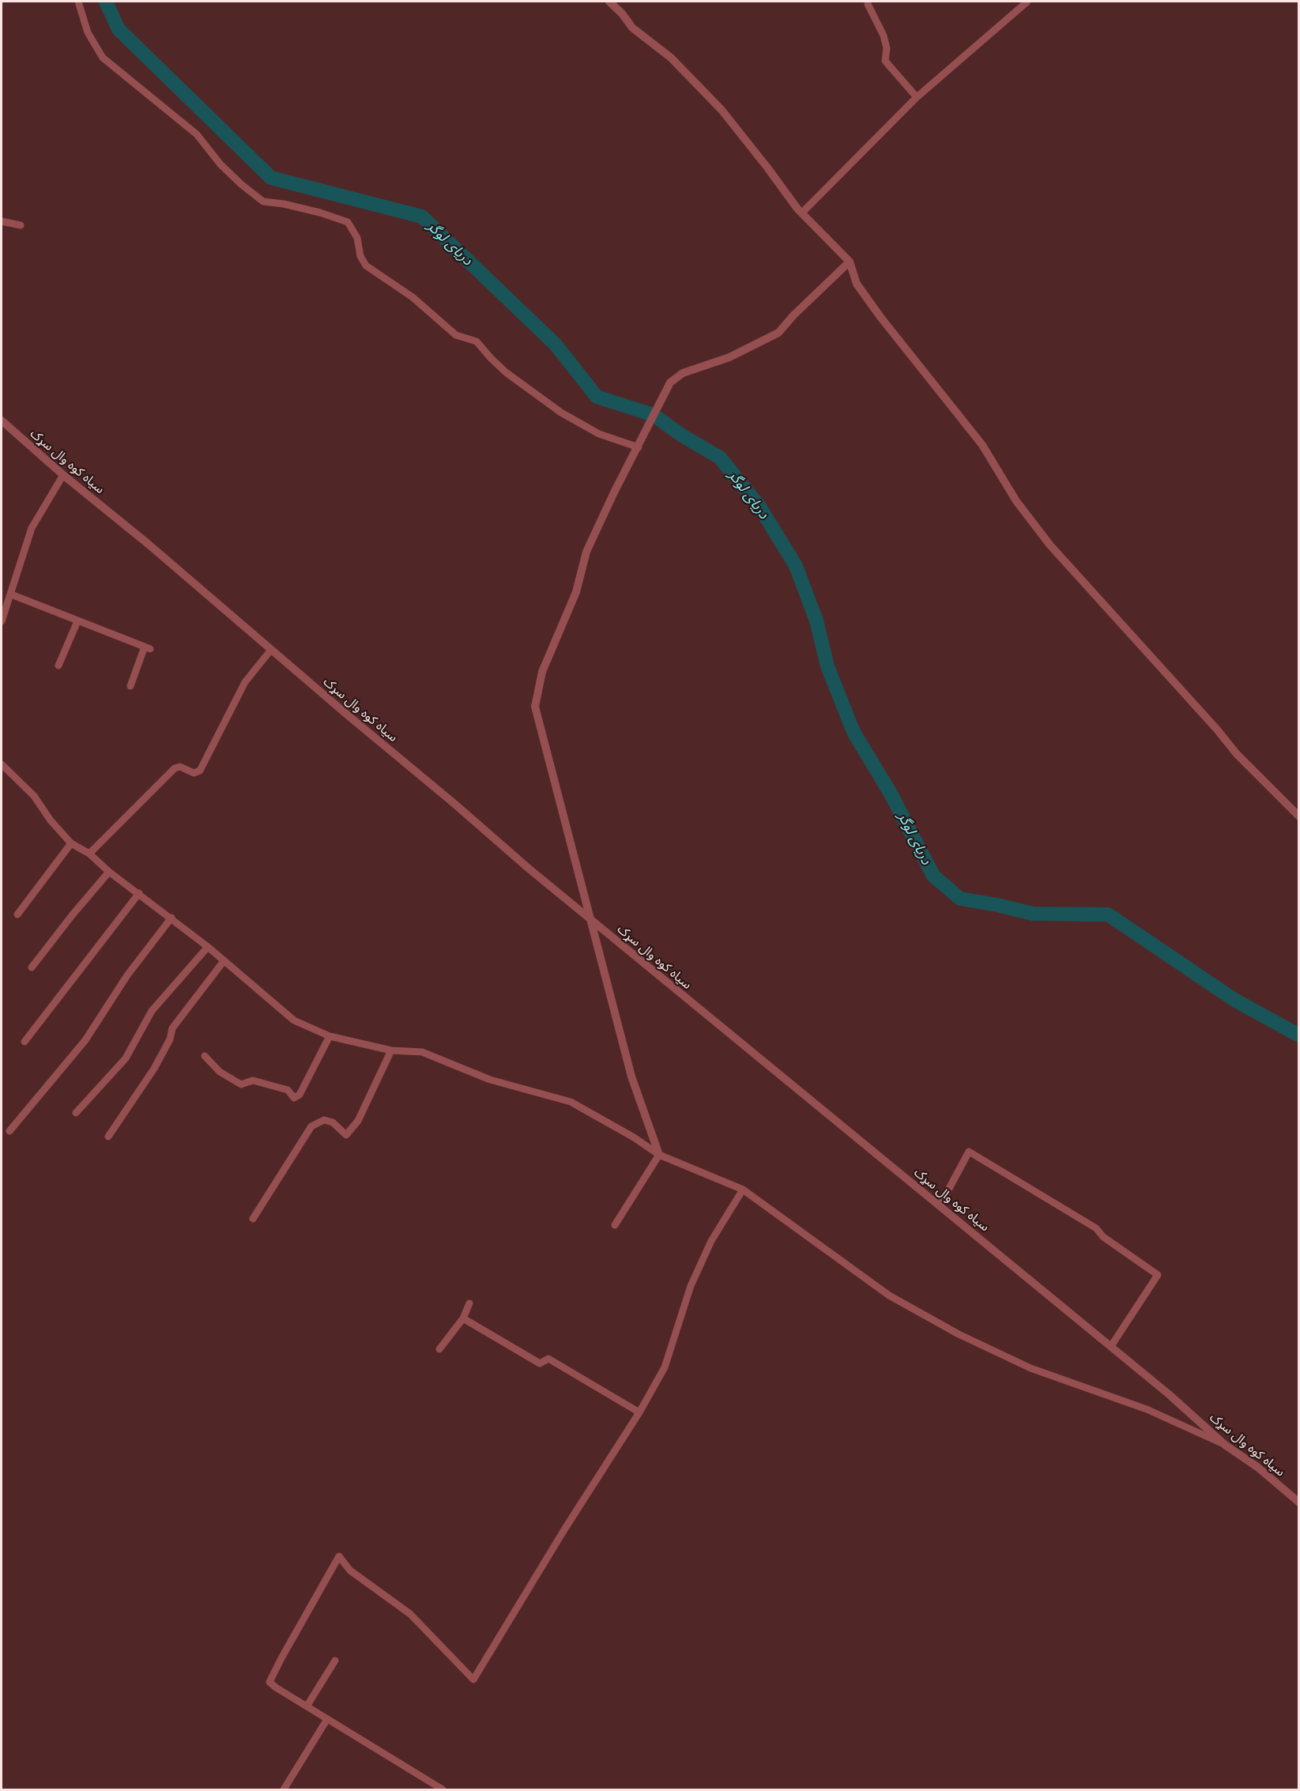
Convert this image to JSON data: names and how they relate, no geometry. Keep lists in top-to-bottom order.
{
  "streets": {
    "street": ["سیاه کوه وال سړک"]
  },
  "water": ["دریای لوگر"]
}
